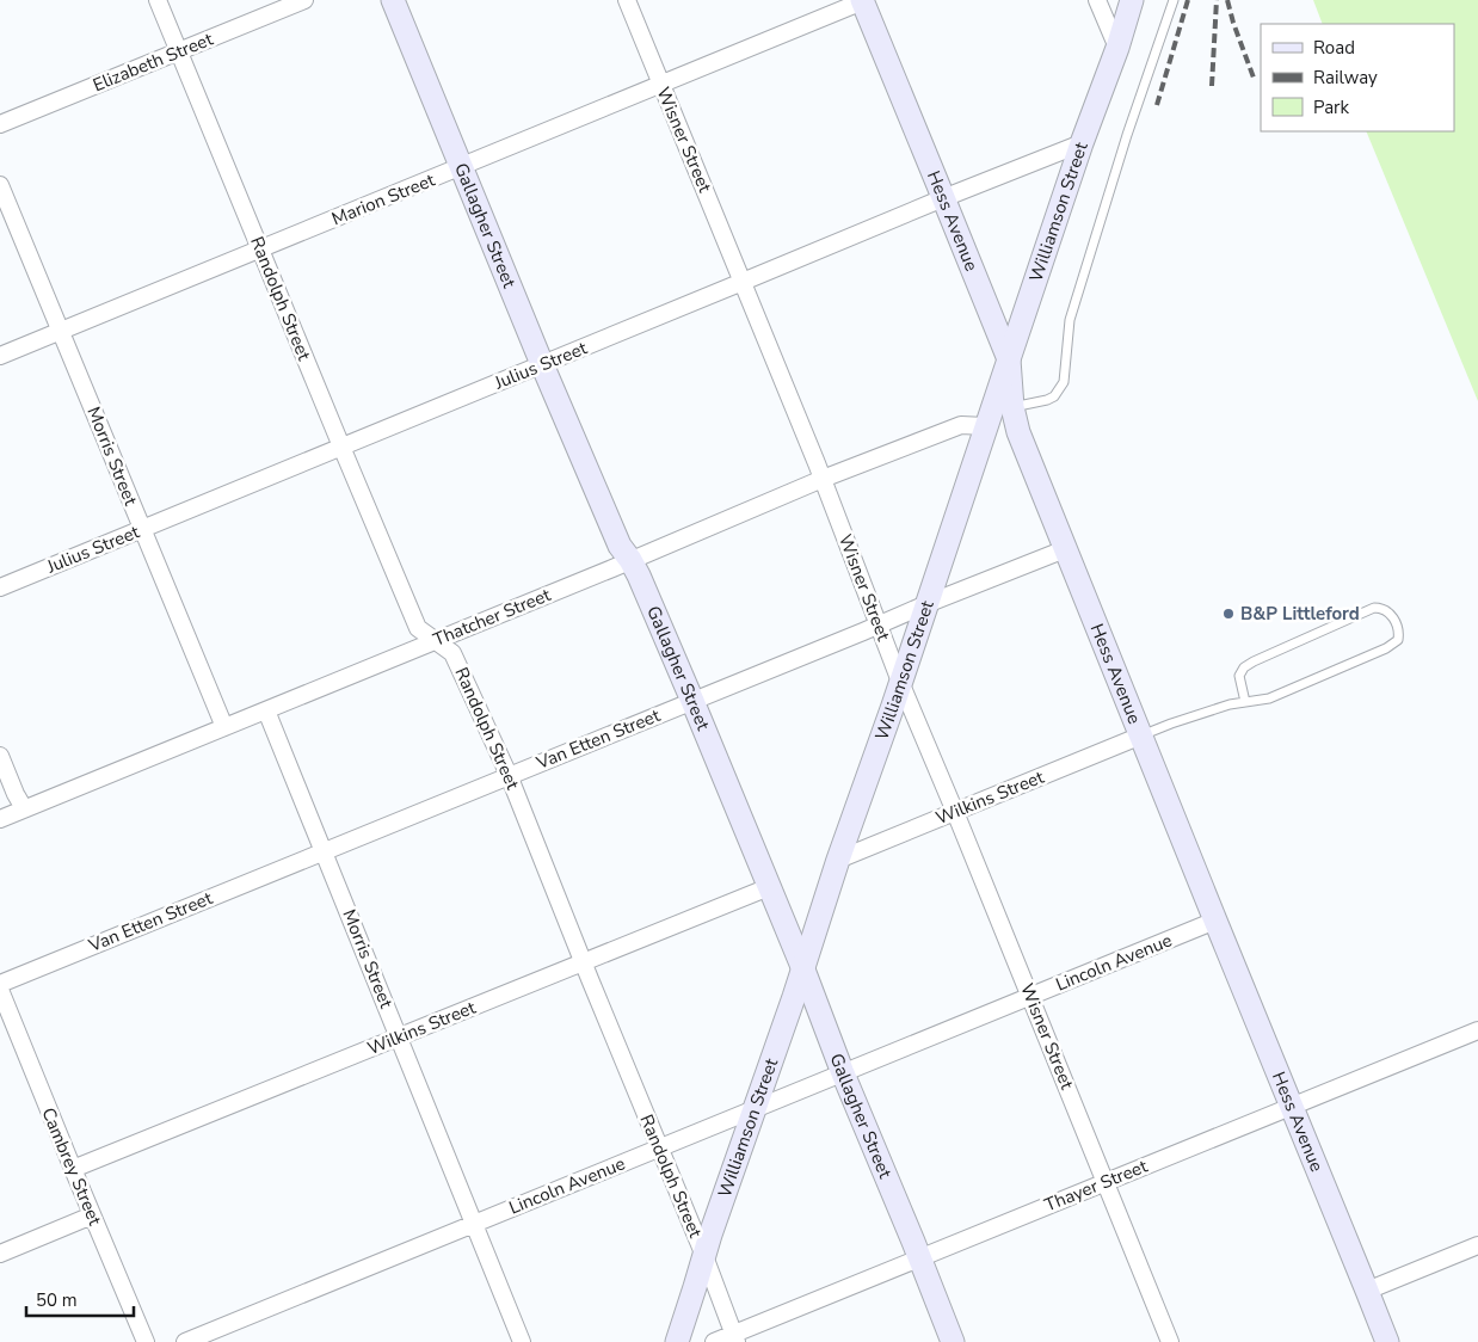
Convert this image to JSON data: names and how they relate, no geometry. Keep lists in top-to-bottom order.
{
  "streets": {
    "street": [
      "Elizabeth Street",
      "Wisner Street",
      "Marion Street",
      "Williamson Street",
      "Hess Avenue",
      "Gallagher Street",
      "Randolph Street",
      "Julius Street",
      "Morris Street",
      "Thatcher Street",
      "Van Etten Street",
      "Wilkins Street",
      "Lincoln Avenue",
      "Cambrey Street",
      "Thayer Street"
    ]
  },
  "crossings": [
    ["Elizabeth Street", "Randolph Street"],
    ["Wisner Street", "Marion Street"],
    ["Wisner Street", "Williamson Street"],
    ["Wisner Street", "Julius Street"],
    ["Wisner Street", "Thatcher Street"],
    ["Wisner Street", "Van Etten Street"],
    ["Wisner Street", "Wilkins Street"],
    ["Wisner Street", "Lincoln Avenue"],
    ["Wisner Street", "Thayer Street"],
    ["Marion Street", "Hess Avenue"],
    ["Marion Street", "Gallagher Street"],
    ["Marion Street", "Randolph Street"],
    ["Marion Street", "Morris Street"],
    ["Williamson Street", "Hess Avenue"],
    ["Williamson Street", "Gallagher Street"],
    ["Williamson Street", "Randolph Street"],
    ["Williamson Street", "Julius Street"],
    ["Williamson Street", "Thatcher Street"],
    ["Williamson Street", "Van Etten Street"],
    ["Williamson Street", "Wilkins Street"],
    ["Williamson Street", "Lincoln Avenue"],
    ["Hess Avenue", "Julius Street"],
    ["Hess Avenue", "Van Etten Street"],
    ["Hess Avenue", "Wilkins Street"],
    ["Hess Avenue", "Lincoln Avenue"],
    ["Hess Avenue", "Thayer Street"],
    ["Gallagher Street", "Julius Street"],
    ["Gallagher Street", "Thatcher Street"],
    ["Gallagher Street", "Van Etten Street"],
    ["Gallagher Street", "Wilkins Street"],
    ["Gallagher Street", "Lincoln Avenue"],
    ["Gallagher Street", "Thayer Street"],
    ["Randolph Street", "Julius Street"],
    ["Randolph Street", "Thatcher Street"],
    ["Randolph Street", "Van Etten Street"],
    ["Randolph Street", "Wilkins Street"],
    ["Randolph Street", "Lincoln Avenue"],
    ["Randolph Street", "Thayer Street"],
    ["Julius Street", "Morris Street"],
    ["Morris Street", "Thatcher Street"],
    ["Morris Street", "Van Etten Street"],
    ["Morris Street", "Wilkins Street"],
    ["Morris Street", "Lincoln Avenue"],
    ["Wilkins Street", "Cambrey Street"]
  ],
  "places": ["B&P Littleford"],
  "legend": ["Road", "Railway", "Park"],
  "scale_bar": "50 m"
}
